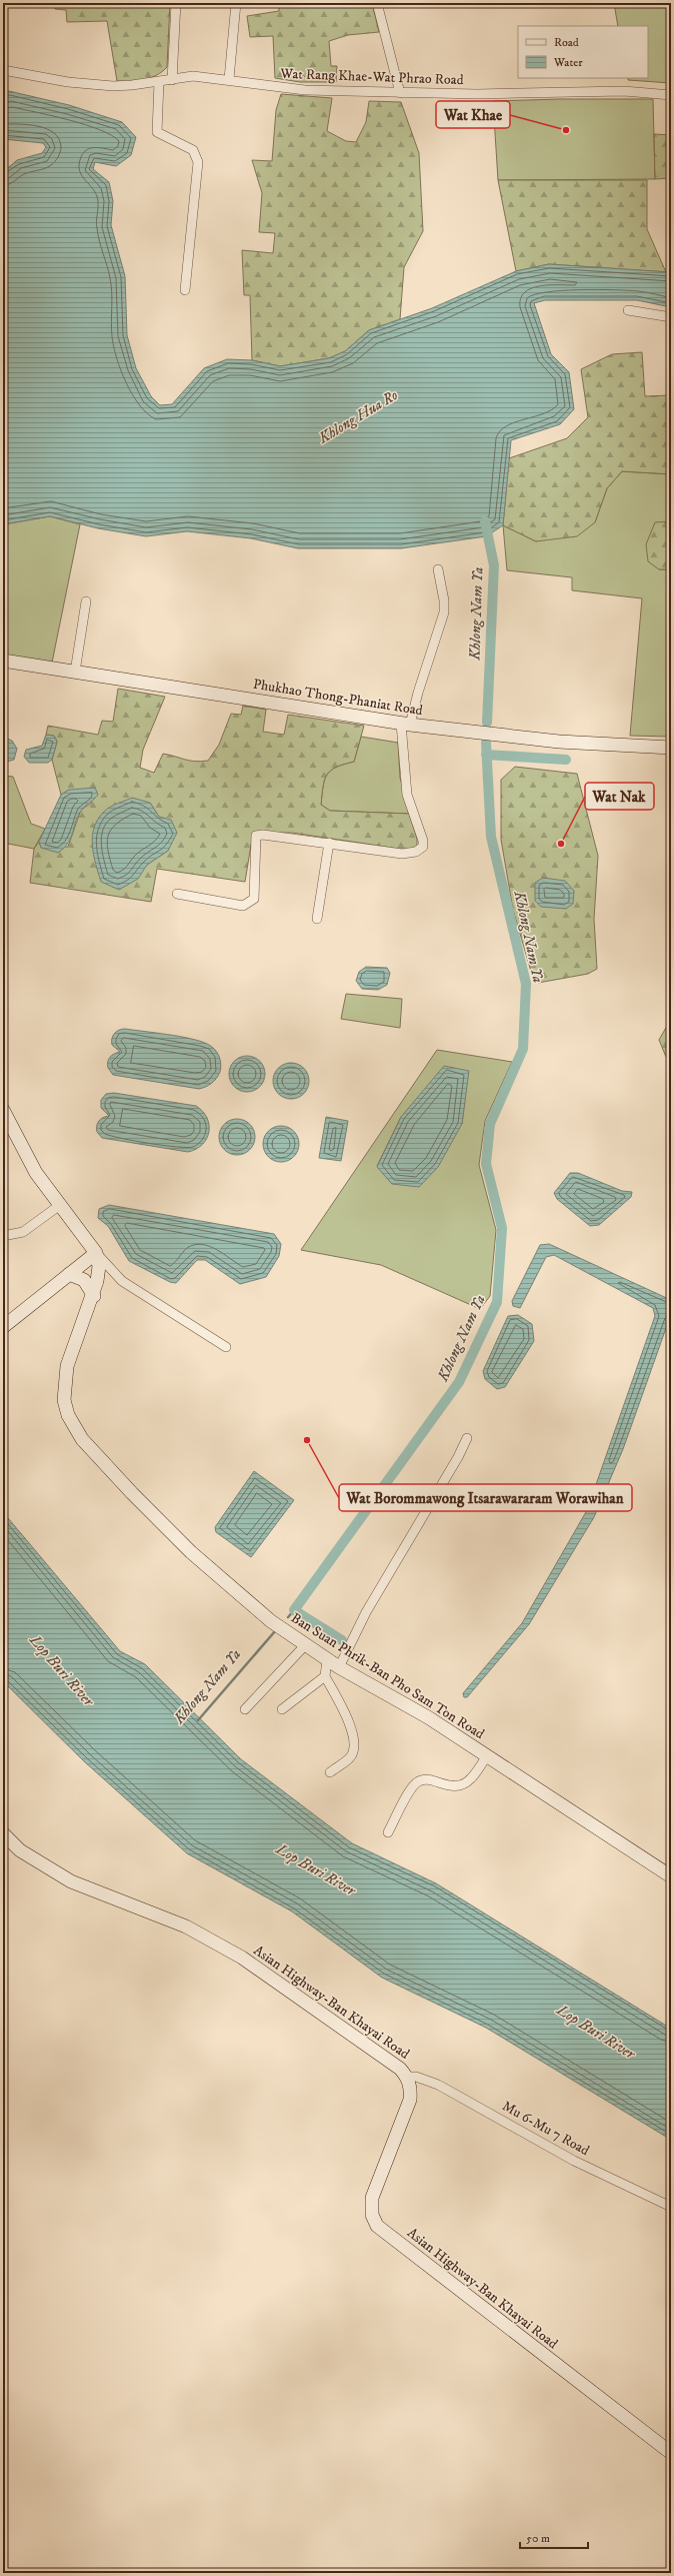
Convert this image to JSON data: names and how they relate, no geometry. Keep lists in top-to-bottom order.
{
  "streets": {
    "street": [
      "Wat Rang Khae-Wat Phrao Road",
      "Phukhao Thong-Phaniat Road",
      "Ban Suan Phrik-Ban Pho Sam Ton Road",
      "Asian Highway-Ban Khayai Road",
      "Mu 6-Mu 7 Road"
    ]
  },
  "crossings": [
    ["Asian Highway-Ban Khayai Road", "Mu 6-Mu 7 Road"]
  ],
  "water": ["Khlong Hua Ro", "Khlong Nam Ya", "Lop Buri River"],
  "places": ["Wat Khae", "Wat Nak", "Wat Borommawong Itsarawararam Worawihan"],
  "legend": ["Road", "Water"],
  "scale_bar": "50 m"
}
